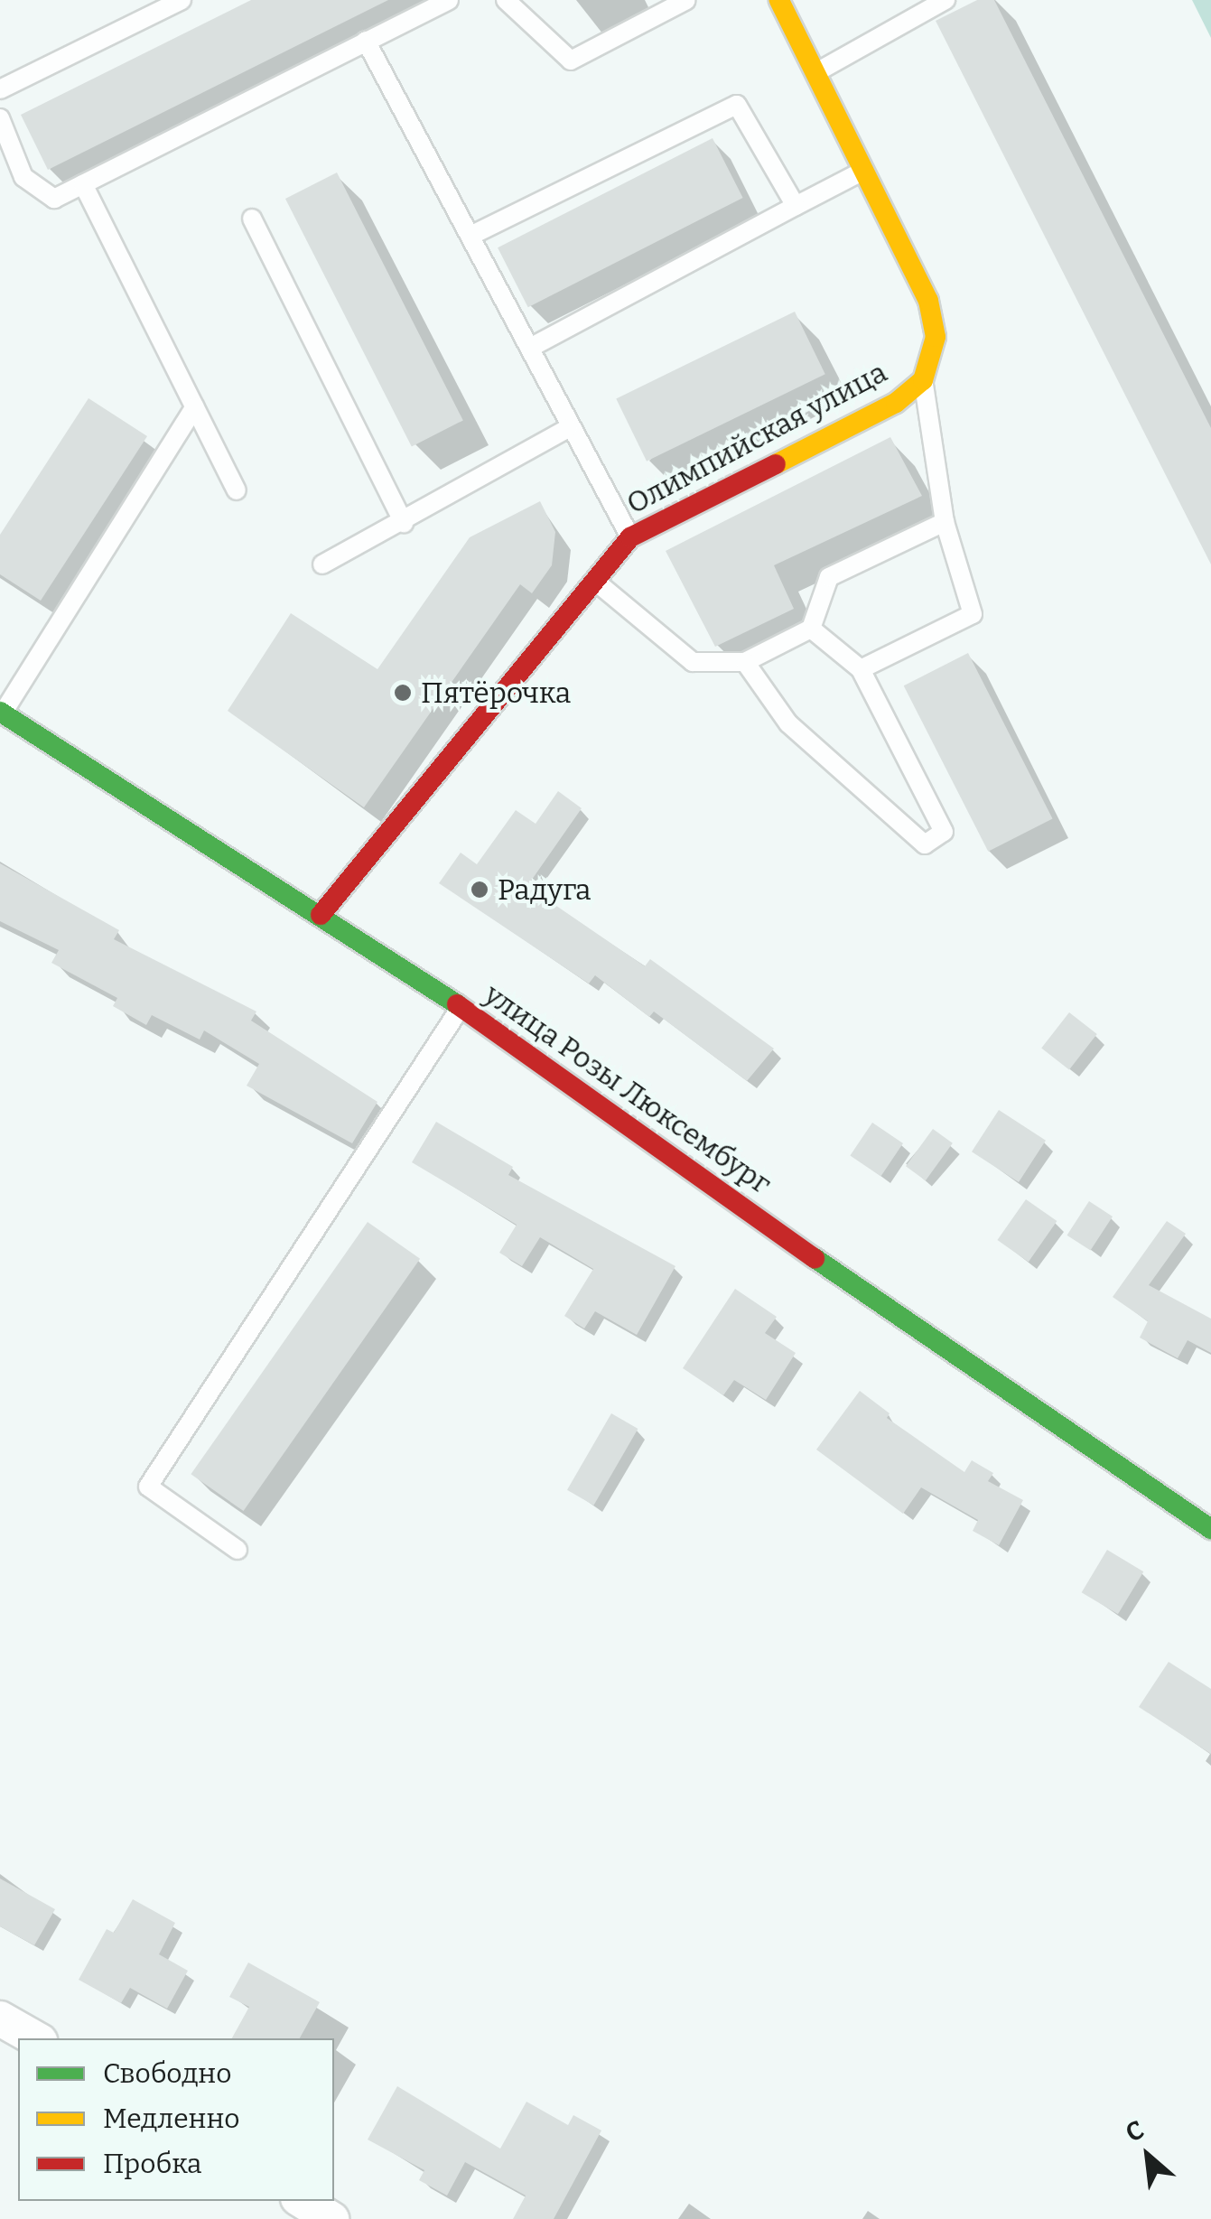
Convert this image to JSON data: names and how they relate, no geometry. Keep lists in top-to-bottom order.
{
  "streets": {
    "street": ["Олимпийская улица", "улица Розы Люксембург"]
  },
  "crossings": [
    ["Олимпийская улица", "улица Розы Люксембург"]
  ],
  "places": ["Пятёрочка", "Радуга"],
  "legend": ["Свободно", "Медленно", "Пробка"],
  "north": "top left"
}
